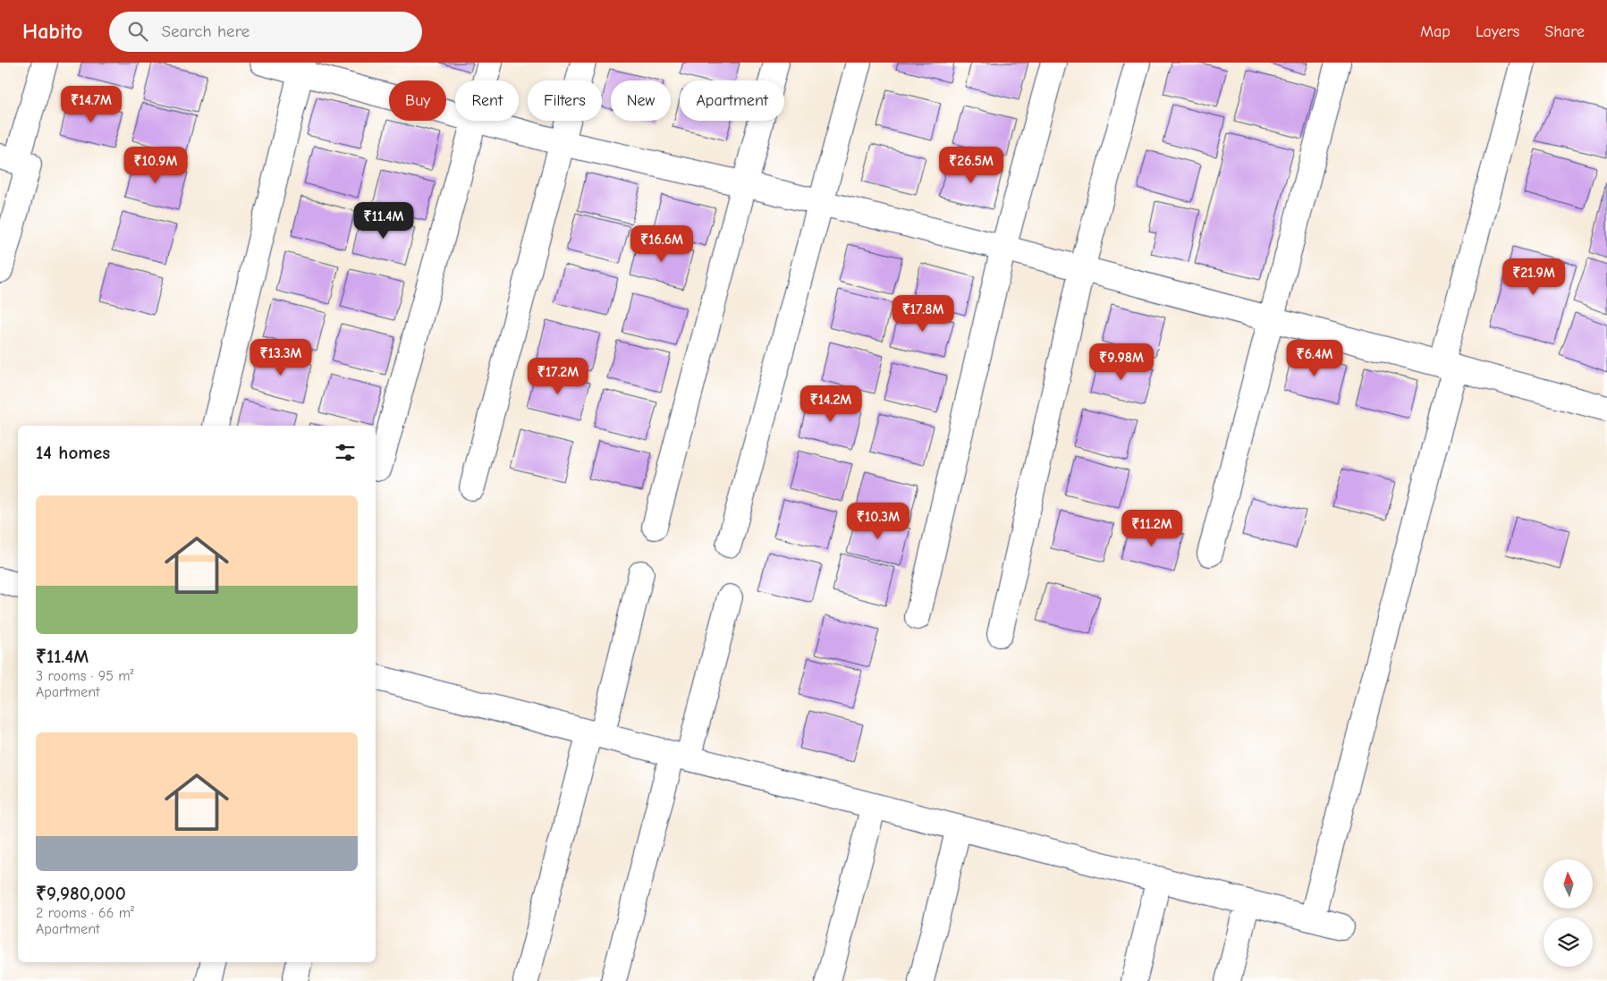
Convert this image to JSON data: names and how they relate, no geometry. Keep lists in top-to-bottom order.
{
  "north": "top",
  "page": {
    "header": "Habito",
    "search": "Search here",
    "nav": ["Map", "Layers", "Share"],
    "chip": [
      "Buy",
      "Rent",
      "Filters",
      "New",
      "Apartment"
    ],
    "price": [
      "₹14.7M",
      "₹10.9M",
      "₹26.5M",
      "₹11.4M",
      "₹16.6M",
      "₹21.9M",
      "₹17.8M",
      "₹13.3M",
      "₹6.4M",
      "₹9.98M",
      "₹17.2M",
      "₹14.2M",
      "₹10.3M",
      "₹11.2M"
    ],
    "heading": "14 homes",
    "list": [
      {
        "name": "₹11.4M",
        "note": "3 rooms · 95 m² · Apartment"
      },
      {
        "name": "₹9,980,000",
        "note": "2 rooms · 66 m² · Apartment"
      }
    ]
  }
}
